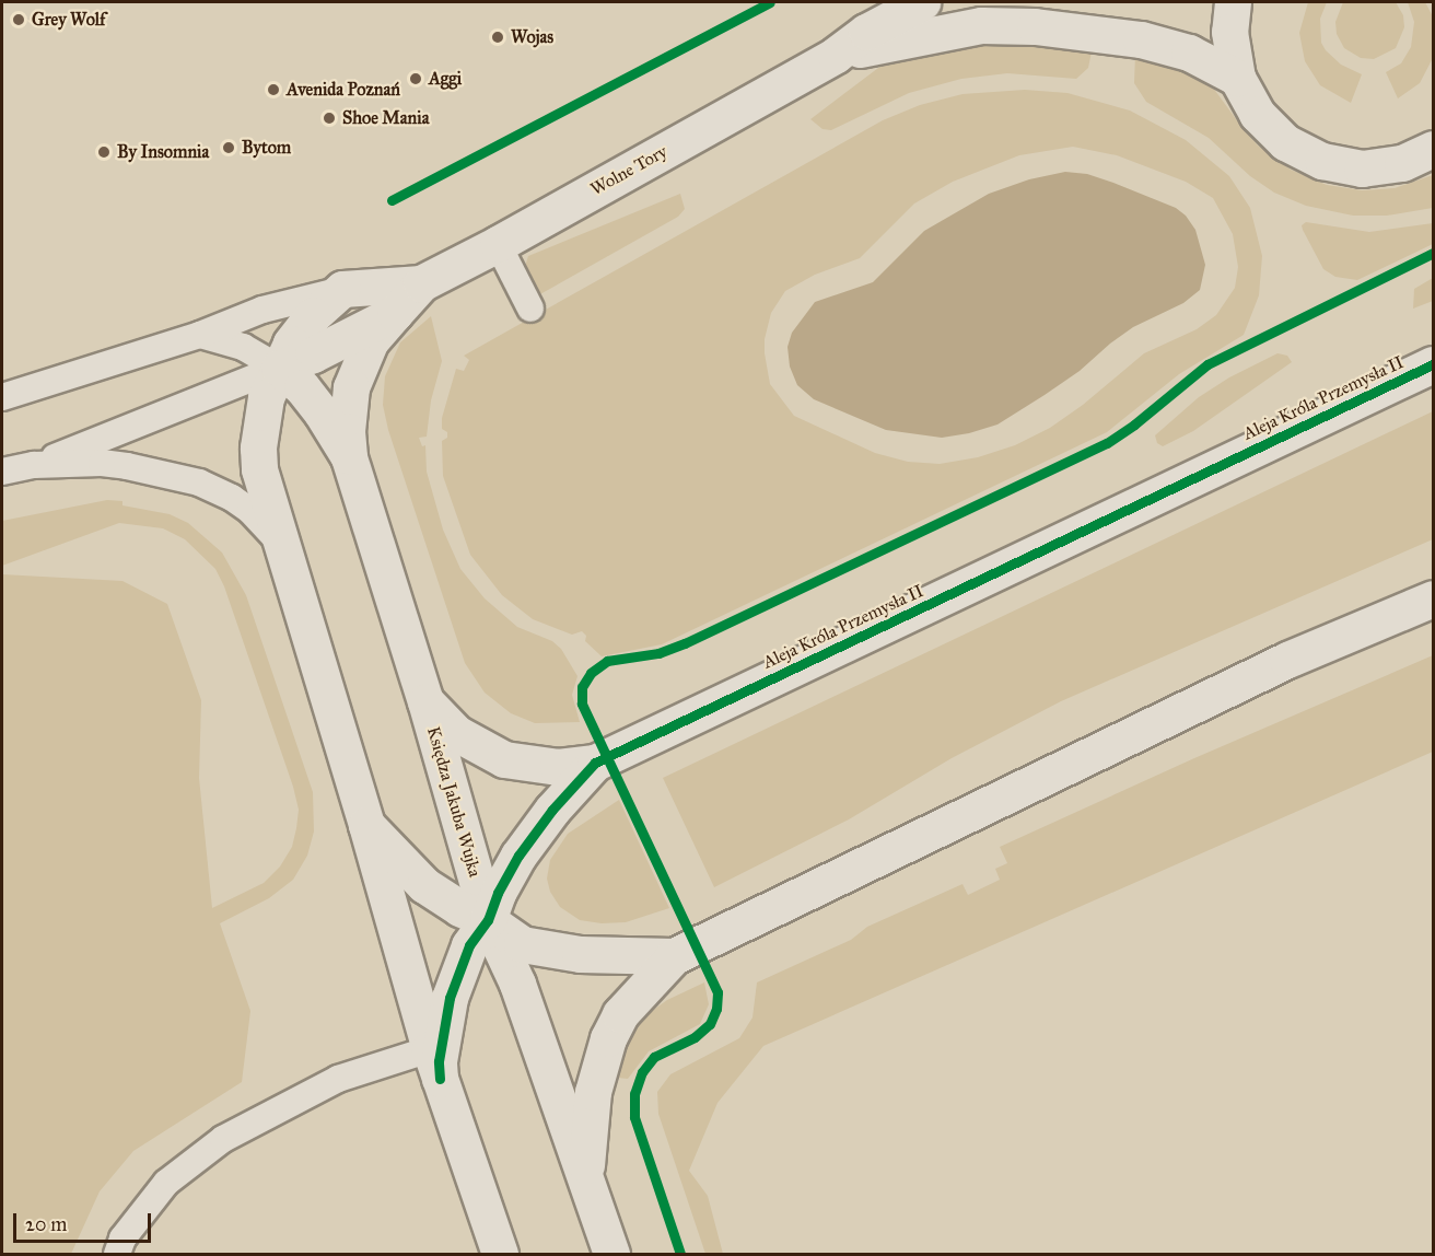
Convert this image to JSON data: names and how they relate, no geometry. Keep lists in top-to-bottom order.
{
  "streets": {
    "street": ["Wolne Tory", "Aleja Króla Przemysła II", "Księdza Jakuba Wujka"]
  },
  "crossings": [
    ["Aleja Króla Przemysła II", "Księdza Jakuba Wujka"]
  ],
  "places": [
    "Grey Wolf",
    "Wojas",
    "Aggi",
    "Avenida Poznań",
    "Shoe Mania",
    "Bytom",
    "By Insomnia"
  ],
  "scale_bar": "20 m"
}
